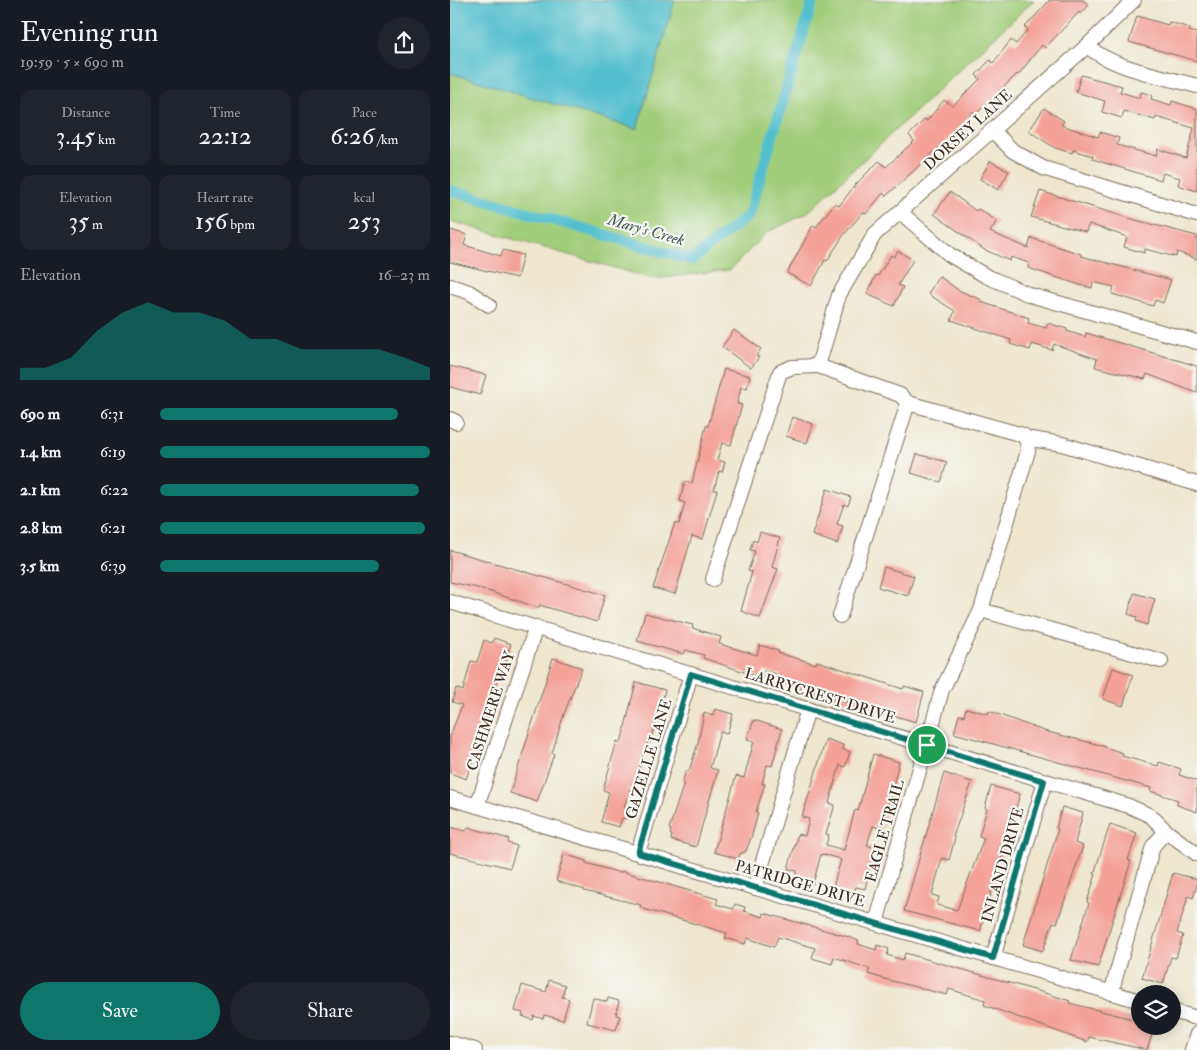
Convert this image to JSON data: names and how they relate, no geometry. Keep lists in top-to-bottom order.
{
  "streets": {
    "street": [
      "DORSEY LANE",
      "LARRYCREST DRIVE",
      "CASHMERE WAY",
      "GAZELLE LANE",
      "EAGLE TRAIL",
      "INLAND DRIVE",
      "PATRIDGE DRIVE"
    ]
  },
  "crossings": [
    ["LARRYCREST DRIVE", "CASHMERE WAY"],
    ["LARRYCREST DRIVE", "GAZELLE LANE"],
    ["LARRYCREST DRIVE", "EAGLE TRAIL"],
    ["LARRYCREST DRIVE", "INLAND DRIVE"],
    ["CASHMERE WAY", "PATRIDGE DRIVE"],
    ["GAZELLE LANE", "PATRIDGE DRIVE"],
    ["EAGLE TRAIL", "PATRIDGE DRIVE"],
    ["INLAND DRIVE", "PATRIDGE DRIVE"]
  ],
  "water": ["Mary's Creek"],
  "page": {
    "heading": ["Evening run", "19:59 · 5 × 690 m"],
    "stats": [
      ["Distance", "3.45 km"],
      ["Time", "22:12"],
      ["Pace", "6:26 /km"],
      ["Elevation", "35 m"],
      ["Heart rate", "156 bpm"],
      ["kcal", "253"]
    ],
    "chart": ["Elevation", "16–23 m"],
    "list": [
      {
        "name": "690 m",
        "note": "6:31"
      },
      {
        "name": "1.4 km",
        "note": "6:19"
      },
      {
        "name": "2.1 km",
        "note": "6:22"
      },
      {
        "name": "2.8 km",
        "note": "6:21"
      },
      {
        "name": "3.5 km",
        "note": "6:39"
      }
    ],
    "buttons": ["Save", "Share"]
  }
}
